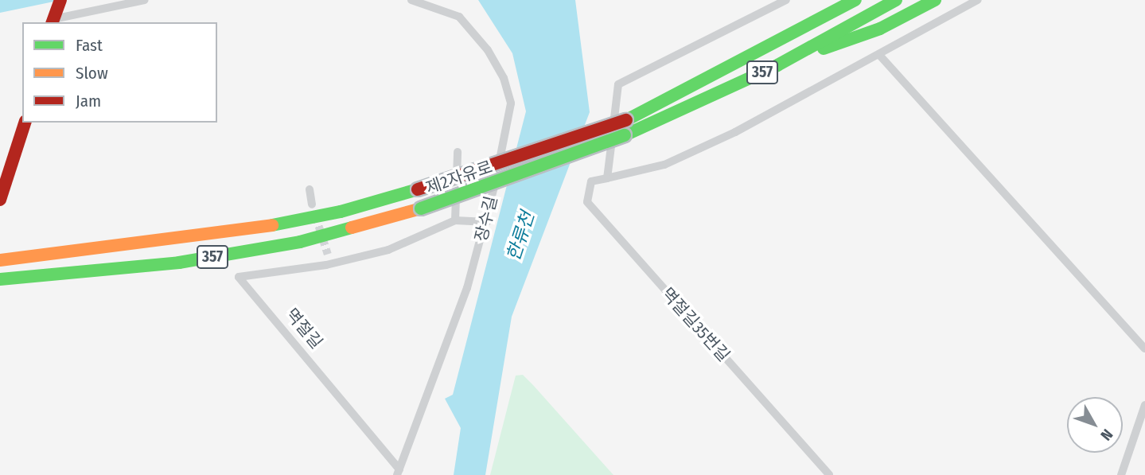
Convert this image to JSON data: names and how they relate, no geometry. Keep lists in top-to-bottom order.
{
  "streets": {
    "main road": ["357", "제2자유로"],
    "street": ["장수길", "멱절길35번길", "멱절길"]
  },
  "crossings": [
    ["장수길", "멱절길"]
  ],
  "water": ["한류천"],
  "legend": ["Fast", "Slow", "Jam"],
  "north": "bottom right"
}
